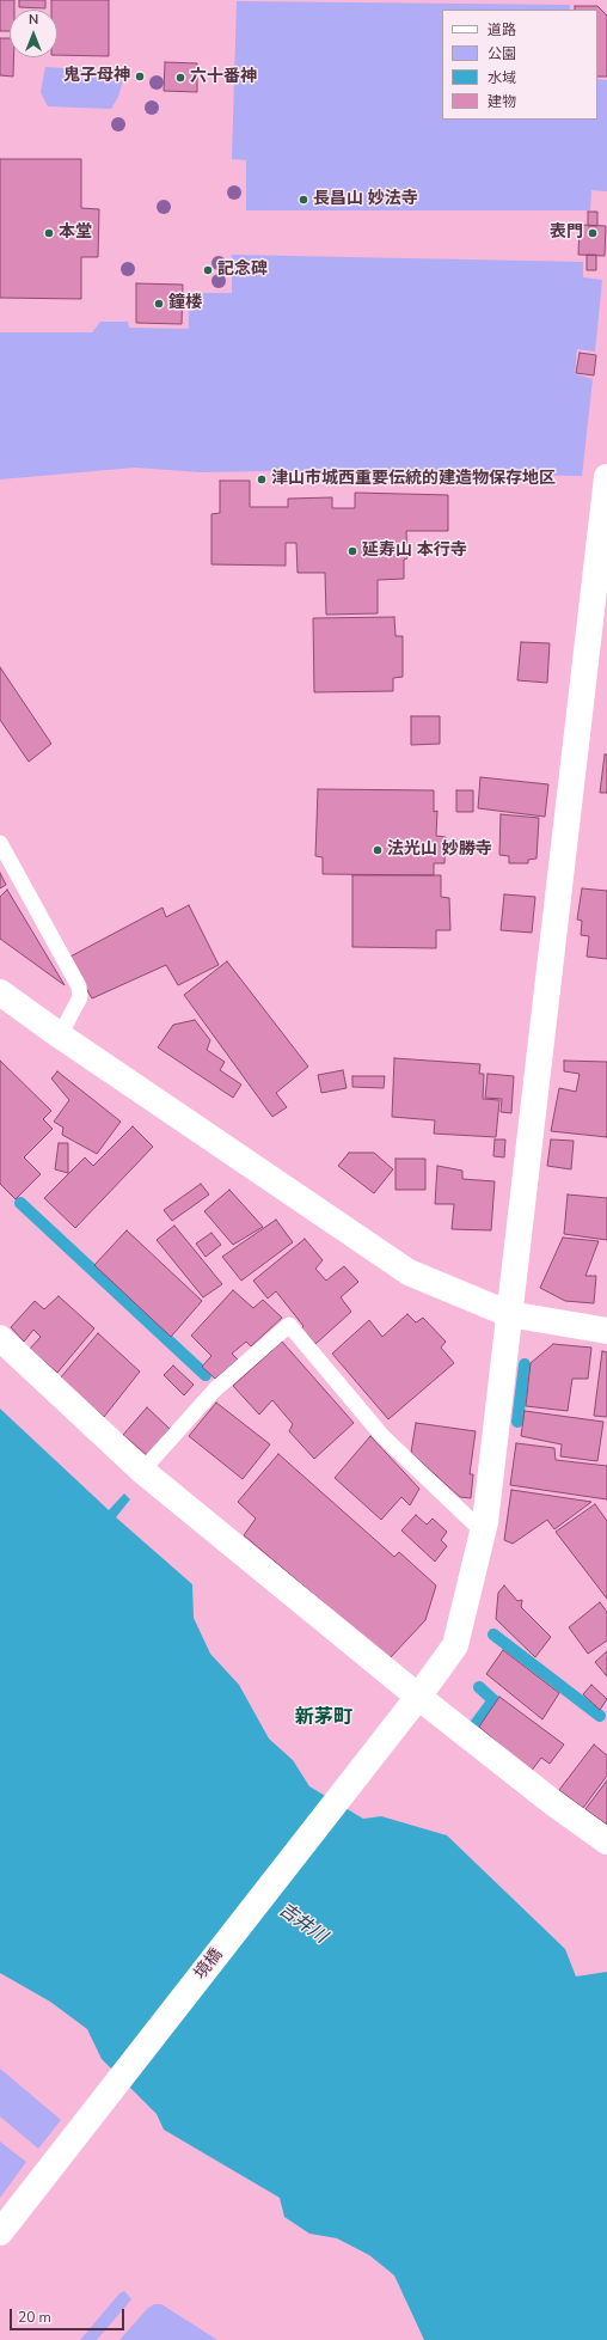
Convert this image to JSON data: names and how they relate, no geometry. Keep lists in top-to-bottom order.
{
  "streets": {
    "street": ["境橋"]
  },
  "districts": ["新茅町"],
  "water": ["吉井川"],
  "places": [
    "鬼子母神",
    "六十番神",
    "長昌山 妙法寺",
    "本堂",
    "表門",
    "記念碑",
    "鐘楼",
    "津山市城西重要伝統的建造物保存地区",
    "延寿山 本行寺",
    "法光山 妙勝寺"
  ],
  "legend": [
    "道路",
    "公園",
    "水域",
    "建物"
  ],
  "scale_bar": "20 m",
  "north": "top"
}
